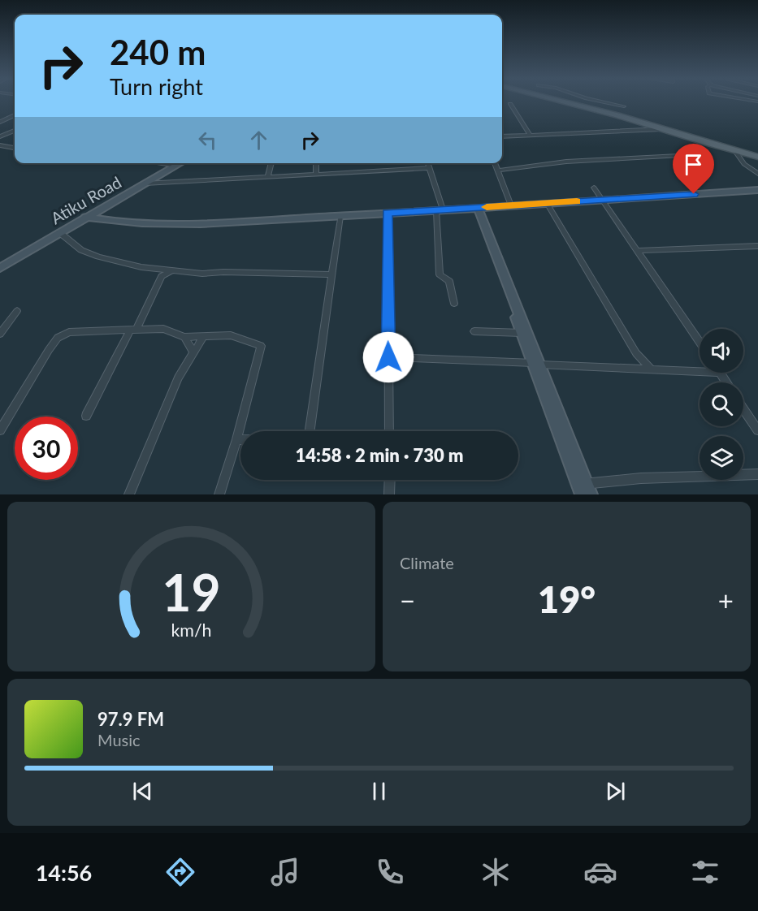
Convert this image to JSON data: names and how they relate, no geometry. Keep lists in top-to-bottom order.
{
  "streets": {
    "street": ["Atiku Road"]
  },
  "page": {
    "turn": ["240 m", "Turn right"],
    "limit": "30",
    "trip": "14:58 · 2 min · 730 m",
    "tile": "Climate",
    "heat": ["−", "19°", "+"],
    "song": ["97.9 FM", "Music"],
    "tabs": "14:56",
    "gauge": ["19", "km/h"]
  }
}
